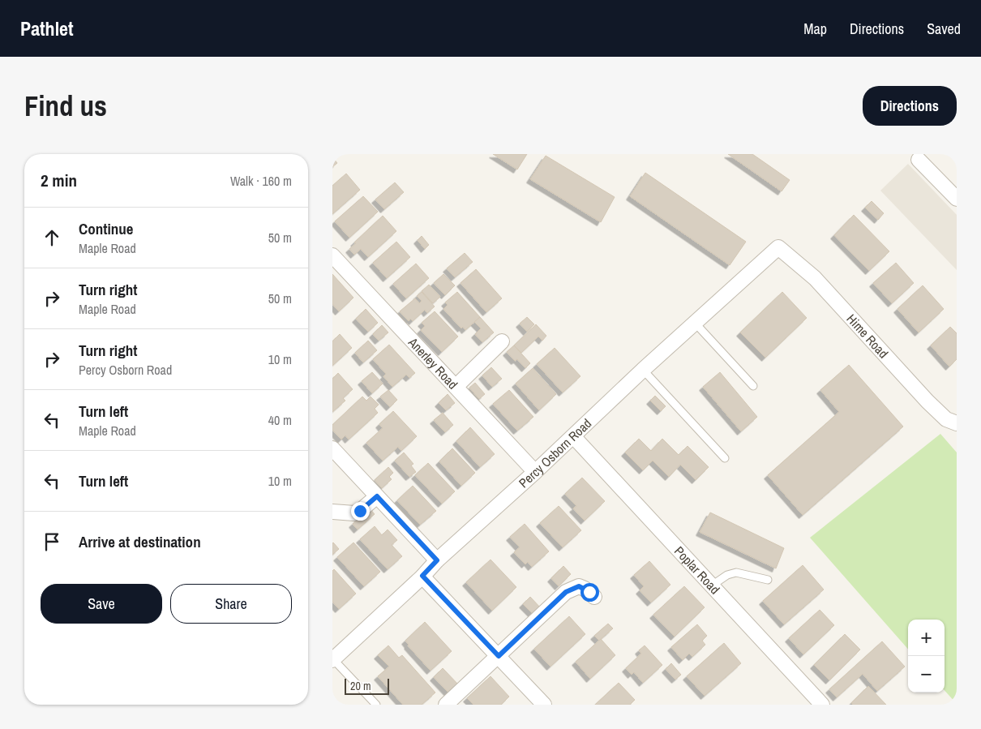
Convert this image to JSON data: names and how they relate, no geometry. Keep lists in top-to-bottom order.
{
  "streets": {
    "street": [
      "Hime Road",
      "Anerley Road",
      "Percy Osborn Road",
      "Poplar Road"
    ]
  },
  "crossings": [
    ["Hime Road", "Percy Osborn Road"],
    ["Anerley Road", "Percy Osborn Road"],
    ["Percy Osborn Road", "Poplar Road"]
  ],
  "scale_bar": "20 m",
  "page": {
    "header": "Pathlet",
    "nav": ["Map", "Directions", "Saved"],
    "buttons": [
      "Directions",
      ["Save", "Share"]
    ],
    "title": "Find us",
    "heading": ["2 min", "Walk · 160 m"],
    "list": [
      ["Continue", "Maple Road", "50 m"],
      ["Turn right", "Maple Road", "50 m"],
      ["Turn right", "Percy Osborn Road", "10 m"],
      ["Turn left", "Maple Road", "40 m"],
      ["Turn left", "10 m"],
      "Arrive at destination"
    ],
    "map_buttons": ["+", "−"],
    "scale": "20 m"
  }
}
